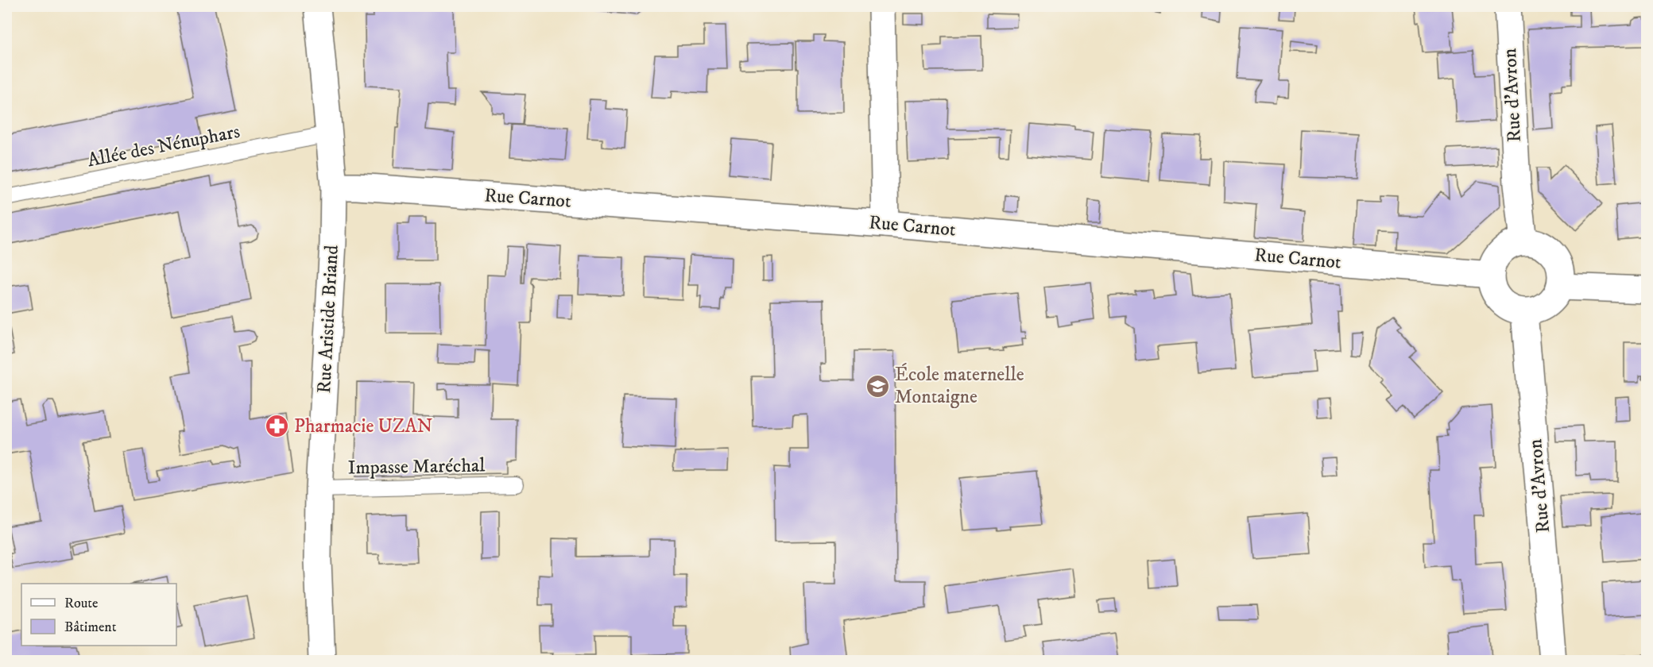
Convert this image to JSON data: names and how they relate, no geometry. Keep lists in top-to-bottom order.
{
  "streets": {
    "street": ["Rue d'Avron", "Rue Carnot", "Rue Aristide Briand"],
    "lane": ["Allée des Nénuphars", "Impasse Maréchal"]
  },
  "crossings": [
    ["Rue d'Avron", "Rue Carnot"],
    ["Allée des Nénuphars", "Rue Aristide Briand"],
    ["Rue Carnot", "Rue Aristide Briand"],
    ["Rue Aristide Briand", "Impasse Maréchal"]
  ],
  "places": {
    "school or university": ["École maternelle Montaigne"],
    "pharmacy": ["Pharmacie UZAN"]
  },
  "legend": ["Route", "Bâtiment"]
}
